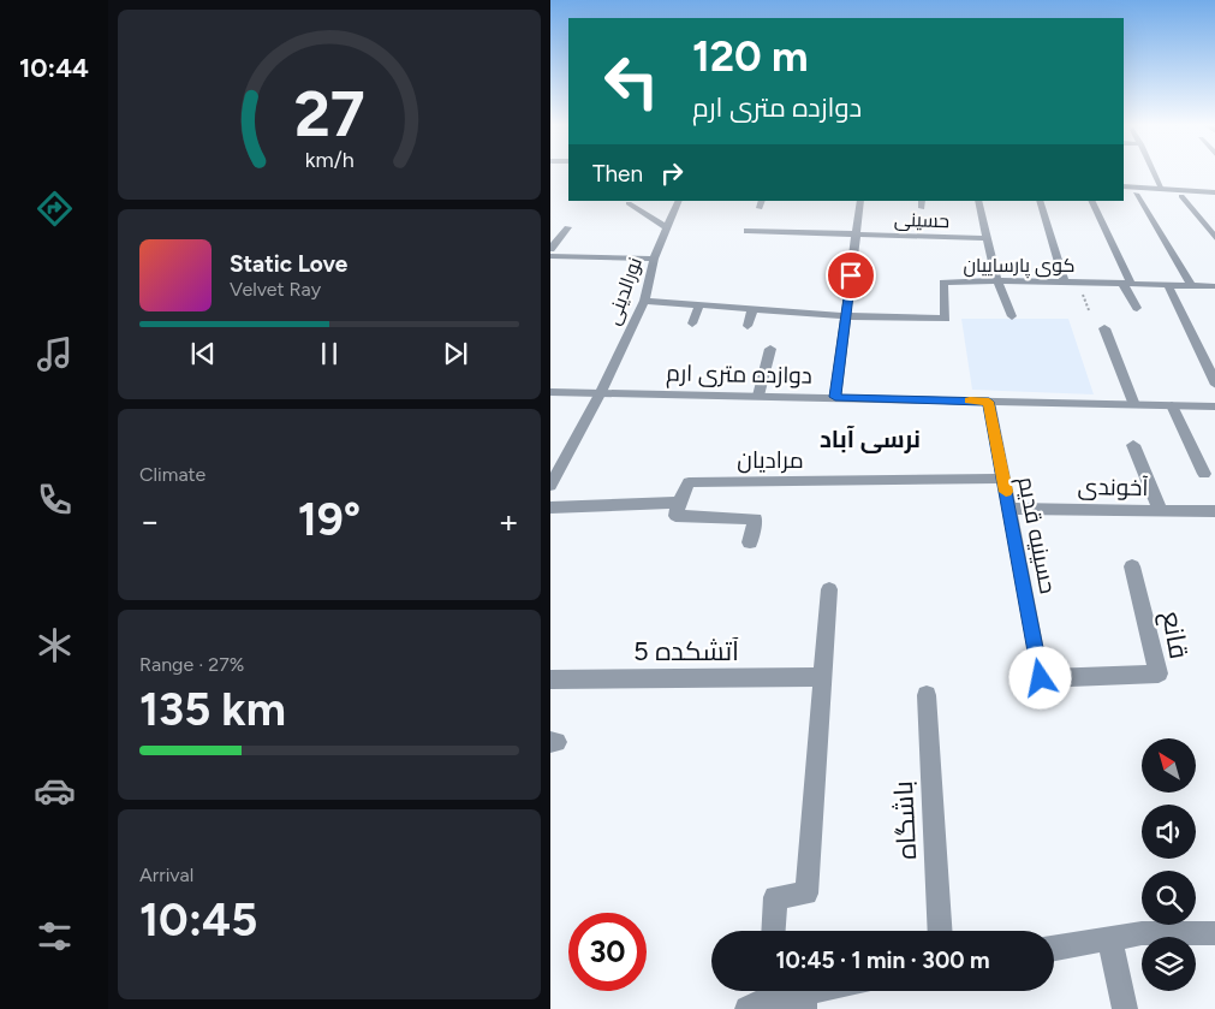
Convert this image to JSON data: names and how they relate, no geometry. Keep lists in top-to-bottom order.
{
  "streets": {
    "street": [
      "حسینی",
      "کوی پارساییان",
      "نورالدینی",
      "دوازده متری ارم",
      "مرادیان",
      "آخوندی",
      "حسینیه قدیم",
      "قانع",
      "آتشکده 5",
      "باشگاه"
    ]
  },
  "crossings": [
    ["کوی پارساییان", "نورالدینی"],
    ["نورالدینی", "دوازده متری ارم"],
    ["دوازده متری ارم", "حسینیه قدیم"],
    ["مرادیان", "حسینیه قدیم"],
    ["آخوندی", "حسینیه قدیم"],
    ["حسینیه قدیم", "قانع"]
  ],
  "districts": ["نرسی آباد"],
  "north": "top left",
  "page": {
    "tabs": "10:44",
    "turn": ["120 m", "دوازده متری ارم"],
    "then": "Then",
    "song": ["Static Love", "Velvet Ray"],
    "tile": [
      "Climate",
      ["Range · 27%", "135 km"],
      ["Arrival", "10:45"]
    ],
    "heat": ["−", "19°", "+"],
    "limit": "30",
    "trip": "10:45 · 1 min · 300 m",
    "gauge": ["27", "km/h"]
  }
}
